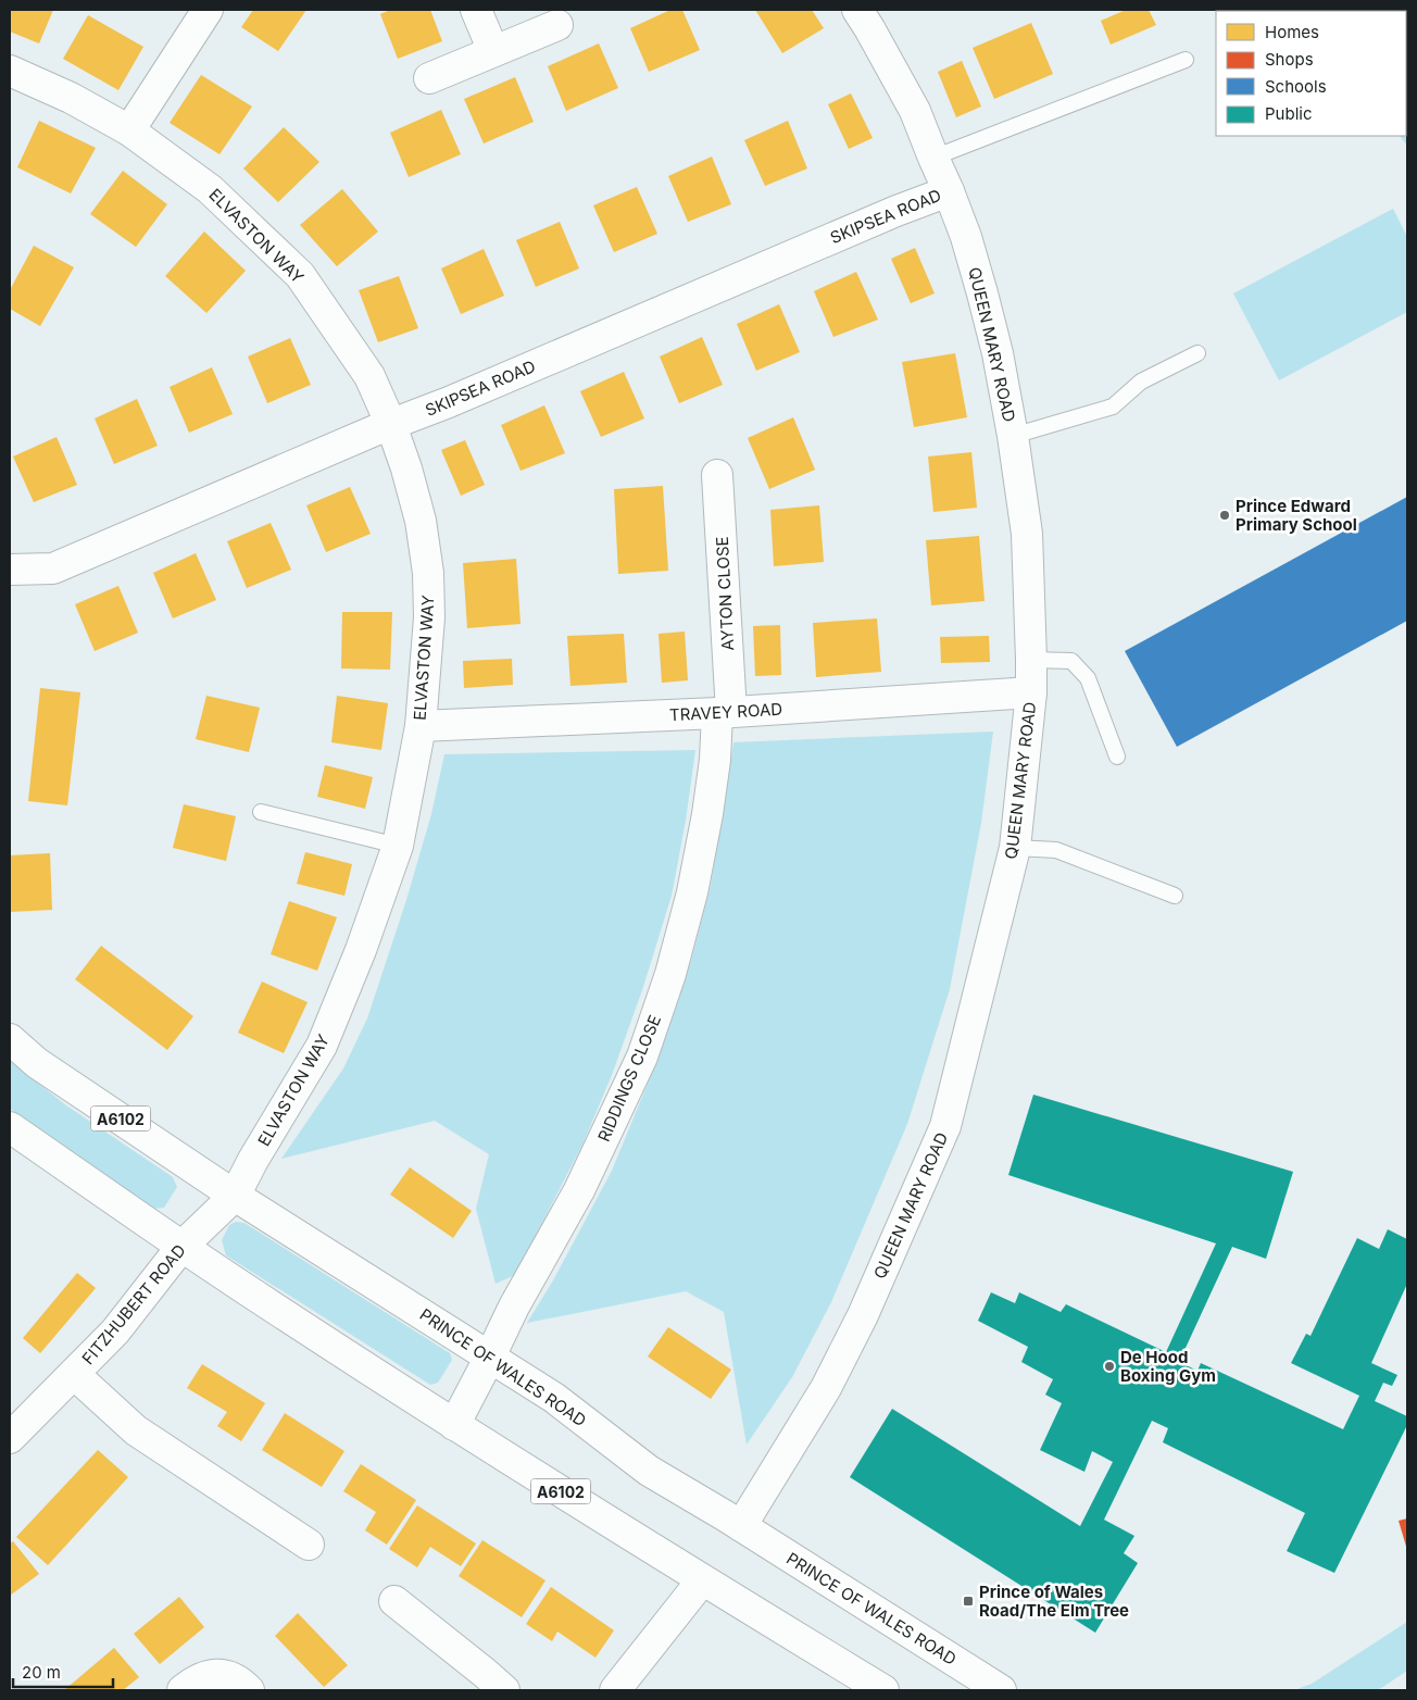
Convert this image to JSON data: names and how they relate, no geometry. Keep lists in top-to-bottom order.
{
  "streets": {
    "main road": [
      "SKIPSEA ROAD",
      "ELVASTON WAY",
      "QUEEN MARY ROAD",
      "AYTON CLOSE",
      "TRAVEY ROAD",
      "RIDDINGS CLOSE",
      "A6102",
      "FITZHUBERT ROAD",
      "PRINCE OF WALES ROAD"
    ]
  },
  "crossings": [
    ["SKIPSEA ROAD", "ELVASTON WAY"],
    ["SKIPSEA ROAD", "QUEEN MARY ROAD"],
    ["ELVASTON WAY", "TRAVEY ROAD"],
    ["ELVASTON WAY", "FITZHUBERT ROAD"],
    ["ELVASTON WAY", "PRINCE OF WALES ROAD"],
    ["QUEEN MARY ROAD", "TRAVEY ROAD"],
    ["QUEEN MARY ROAD", "PRINCE OF WALES ROAD"],
    ["AYTON CLOSE", "TRAVEY ROAD"],
    ["AYTON CLOSE", "RIDDINGS CLOSE"],
    ["TRAVEY ROAD", "RIDDINGS CLOSE"],
    ["RIDDINGS CLOSE", "A6102"],
    ["RIDDINGS CLOSE", "PRINCE OF WALES ROAD"],
    ["A6102", "FITZHUBERT ROAD"],
    ["FITZHUBERT ROAD", "PRINCE OF WALES ROAD"]
  ],
  "places": {
    "other": ["Prince Edward Primary School", "De Hood Boxing Gym"],
    "transit": ["Prince of Wales Road/The Elm Tree"]
  },
  "legend": [
    "Homes",
    "Shops",
    "Schools",
    "Public"
  ],
  "scale_bar": "20 m"
}
